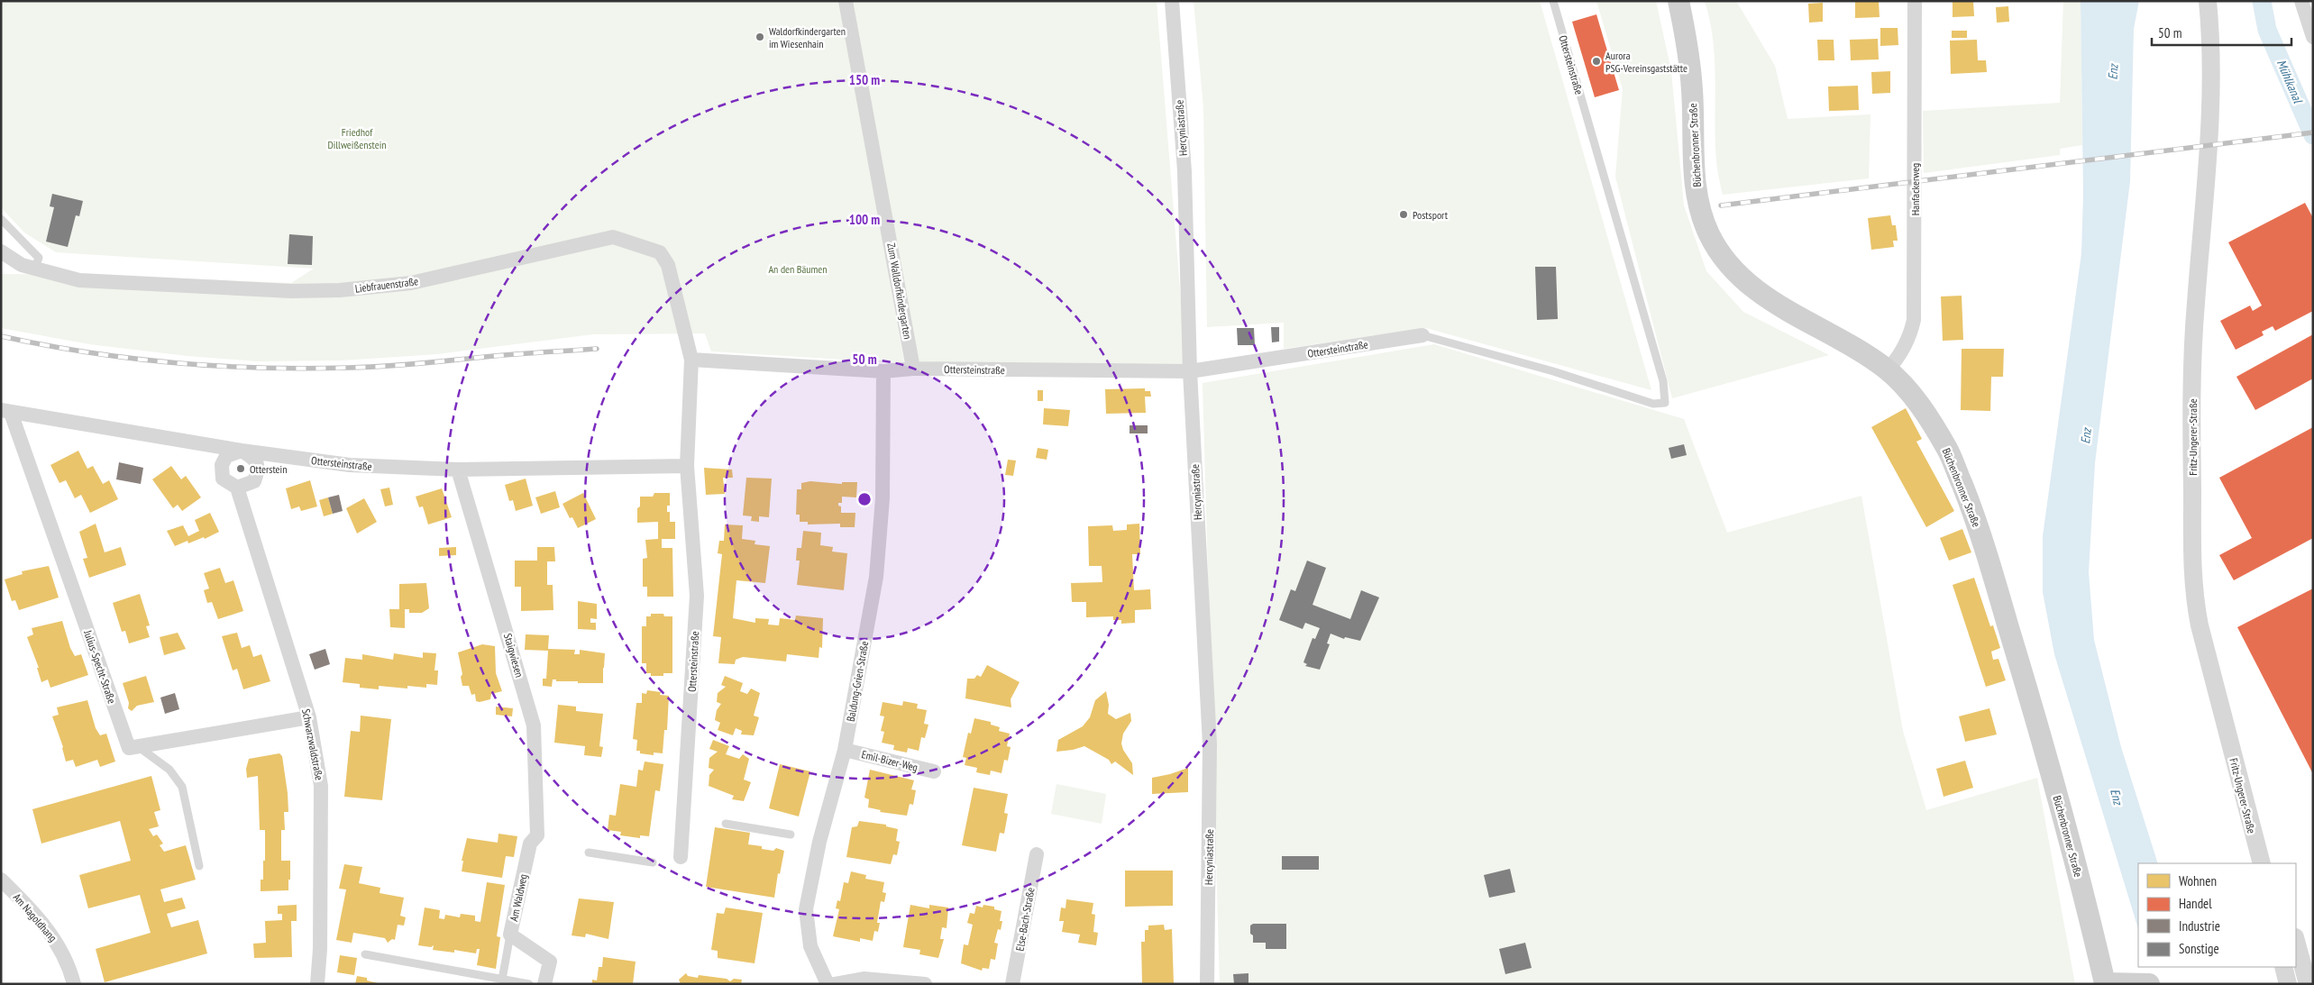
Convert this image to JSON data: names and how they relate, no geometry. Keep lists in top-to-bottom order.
{
  "streets": {
    "main road": ["Büchenbronner Straße"],
    "street": [
      "Ottersteinstraße",
      "Hercyniastraße",
      "Hanfackerweg",
      "Liebfrauenstraße",
      "Zum Walldorfkindergarten",
      "Fritz-Ungerer-Straße",
      "Staigwiesen",
      "Julius-Specht-Straße",
      "Baldung-Grien-Straße",
      "Schwarzwaldstraße",
      "Emil-Bizer-Weg",
      "Am Waldweg",
      "Am Nagoldhang",
      "Else-Bach-Straße"
    ]
  },
  "crossings": [
    ["Ottersteinstraße", "Hercyniastraße"],
    ["Ottersteinstraße", "Liebfrauenstraße"],
    ["Ottersteinstraße", "Zum Walldorfkindergarten"],
    ["Ottersteinstraße", "Staigwiesen"],
    ["Ottersteinstraße", "Julius-Specht-Straße"],
    ["Ottersteinstraße", "Baldung-Grien-Straße"],
    ["Ottersteinstraße", "Schwarzwaldstraße"],
    ["Büchenbronner Straße", "Hanfackerweg"],
    ["Staigwiesen", "Am Waldweg"],
    ["Baldung-Grien-Straße", "Emil-Bizer-Weg"]
  ],
  "water": ["Enz", "Mühlkanal"],
  "parks": ["Friedhof Dillweißenstein", "An den Bäumen"],
  "places": [
    "Waldorfkindergarten im Wiesenhain",
    "Aurora PSG-Vereinsgaststätte",
    "Postsport",
    "Otterstein"
  ],
  "legend": [
    "Wohnen",
    "Handel",
    "Industrie",
    "Sonstige"
  ],
  "scale_bar": "50 m",
  "rings": ["150 m", "100 m", "50 m"]
}
